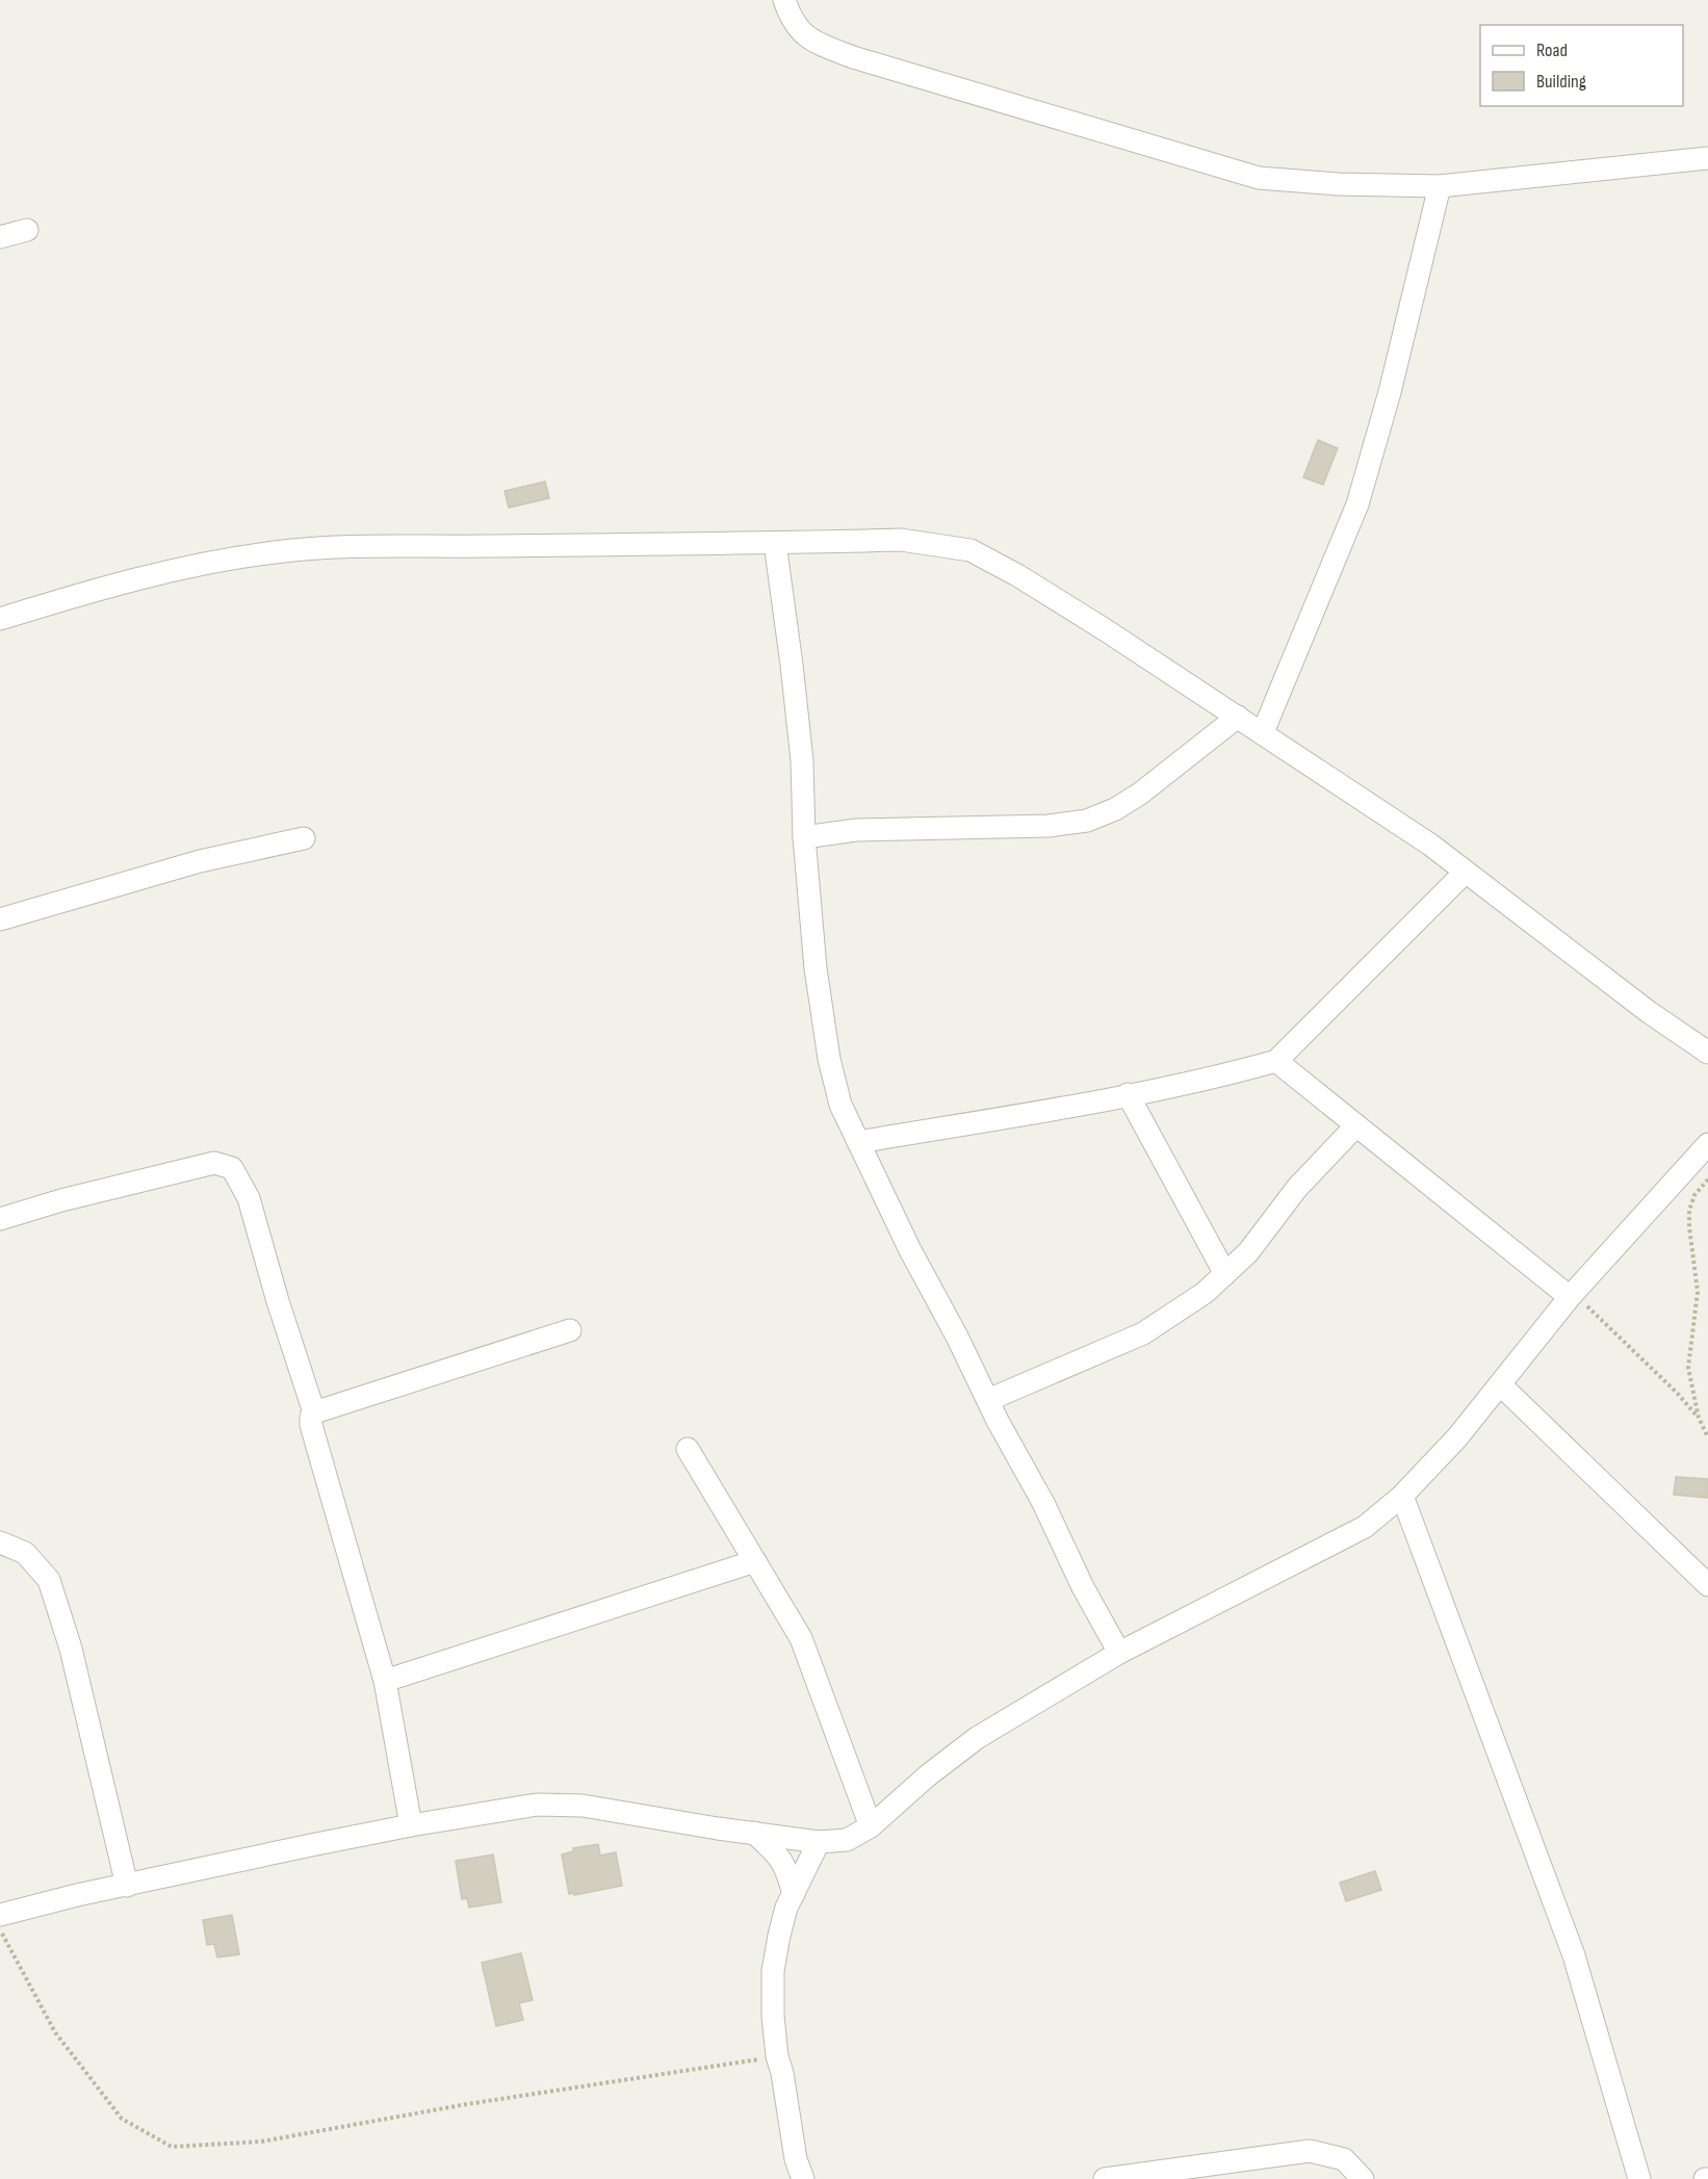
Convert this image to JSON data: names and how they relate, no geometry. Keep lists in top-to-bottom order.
{
  "legend": ["Road", "Building"]
}
